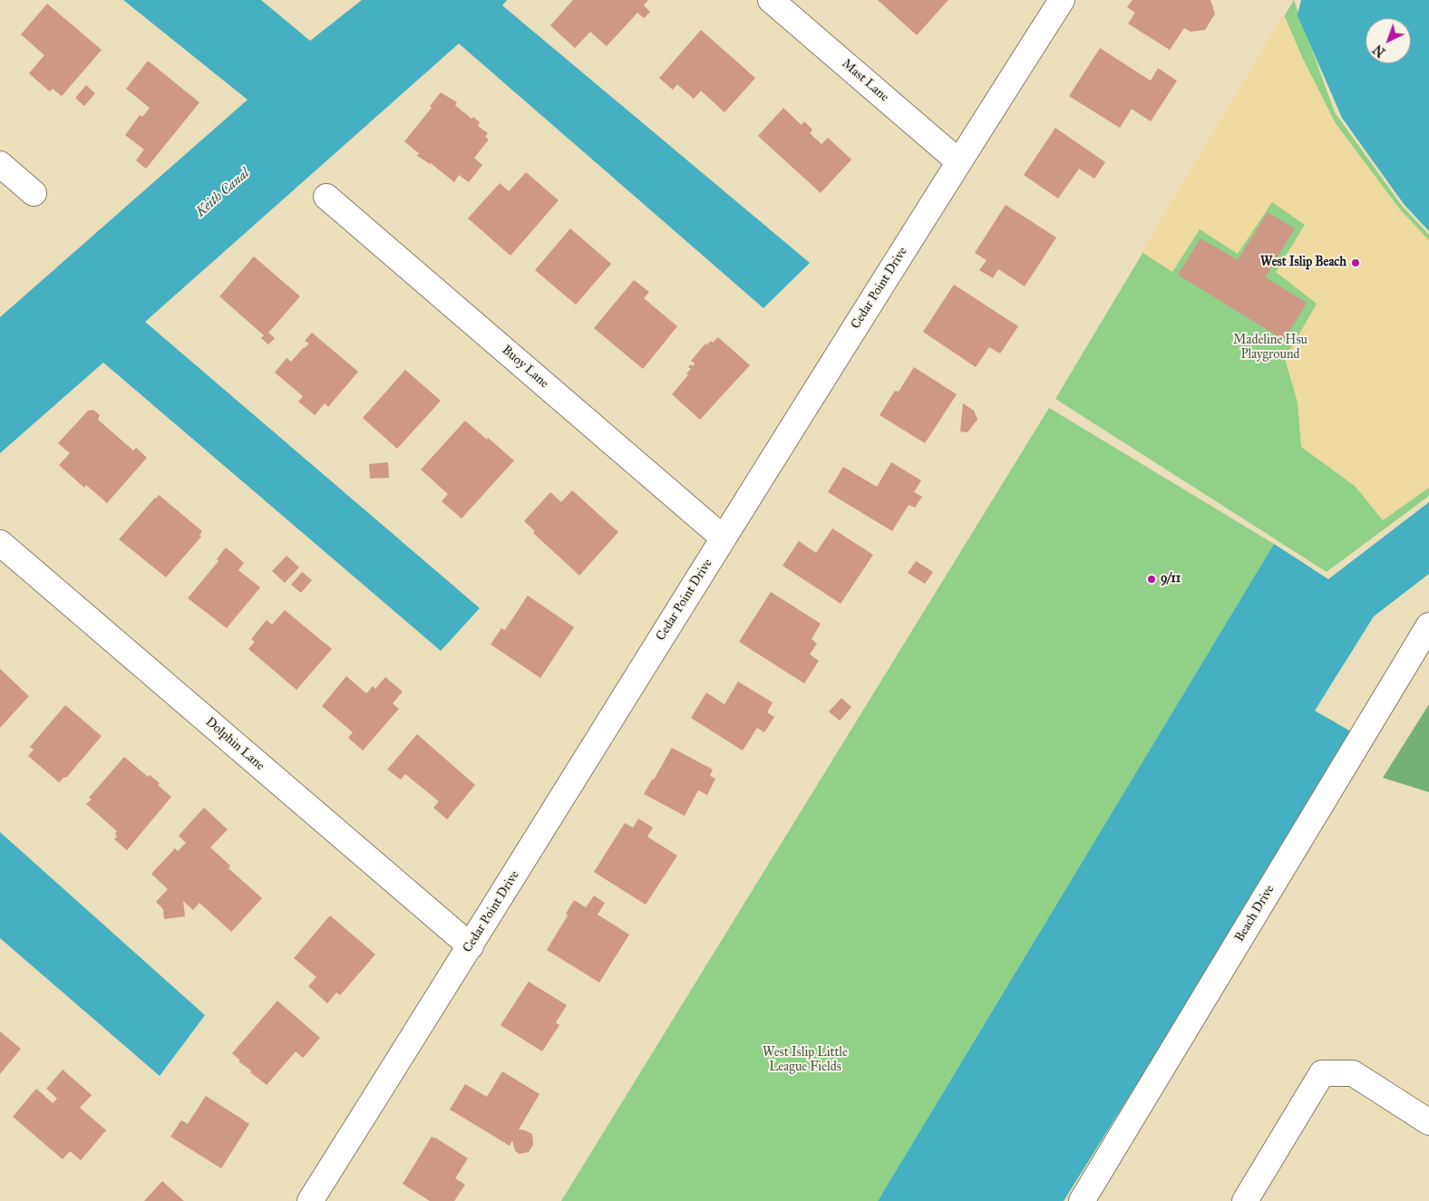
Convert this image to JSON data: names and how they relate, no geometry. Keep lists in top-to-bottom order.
{
  "streets": {
    "street": [
      "Mast Lane",
      "Cedar Point Drive",
      "Buoy Lane",
      "Dolphin Lane",
      "Beach Drive"
    ]
  },
  "crossings": [
    ["Mast Lane", "Cedar Point Drive"],
    ["Cedar Point Drive", "Buoy Lane"],
    ["Cedar Point Drive", "Dolphin Lane"]
  ],
  "water": ["Keith Canal"],
  "parks": ["Madeline Hsu Playground", "West Islip Little League Fields"],
  "places": ["West Islip Beach", "9/11"],
  "north": "bottom left"
}
